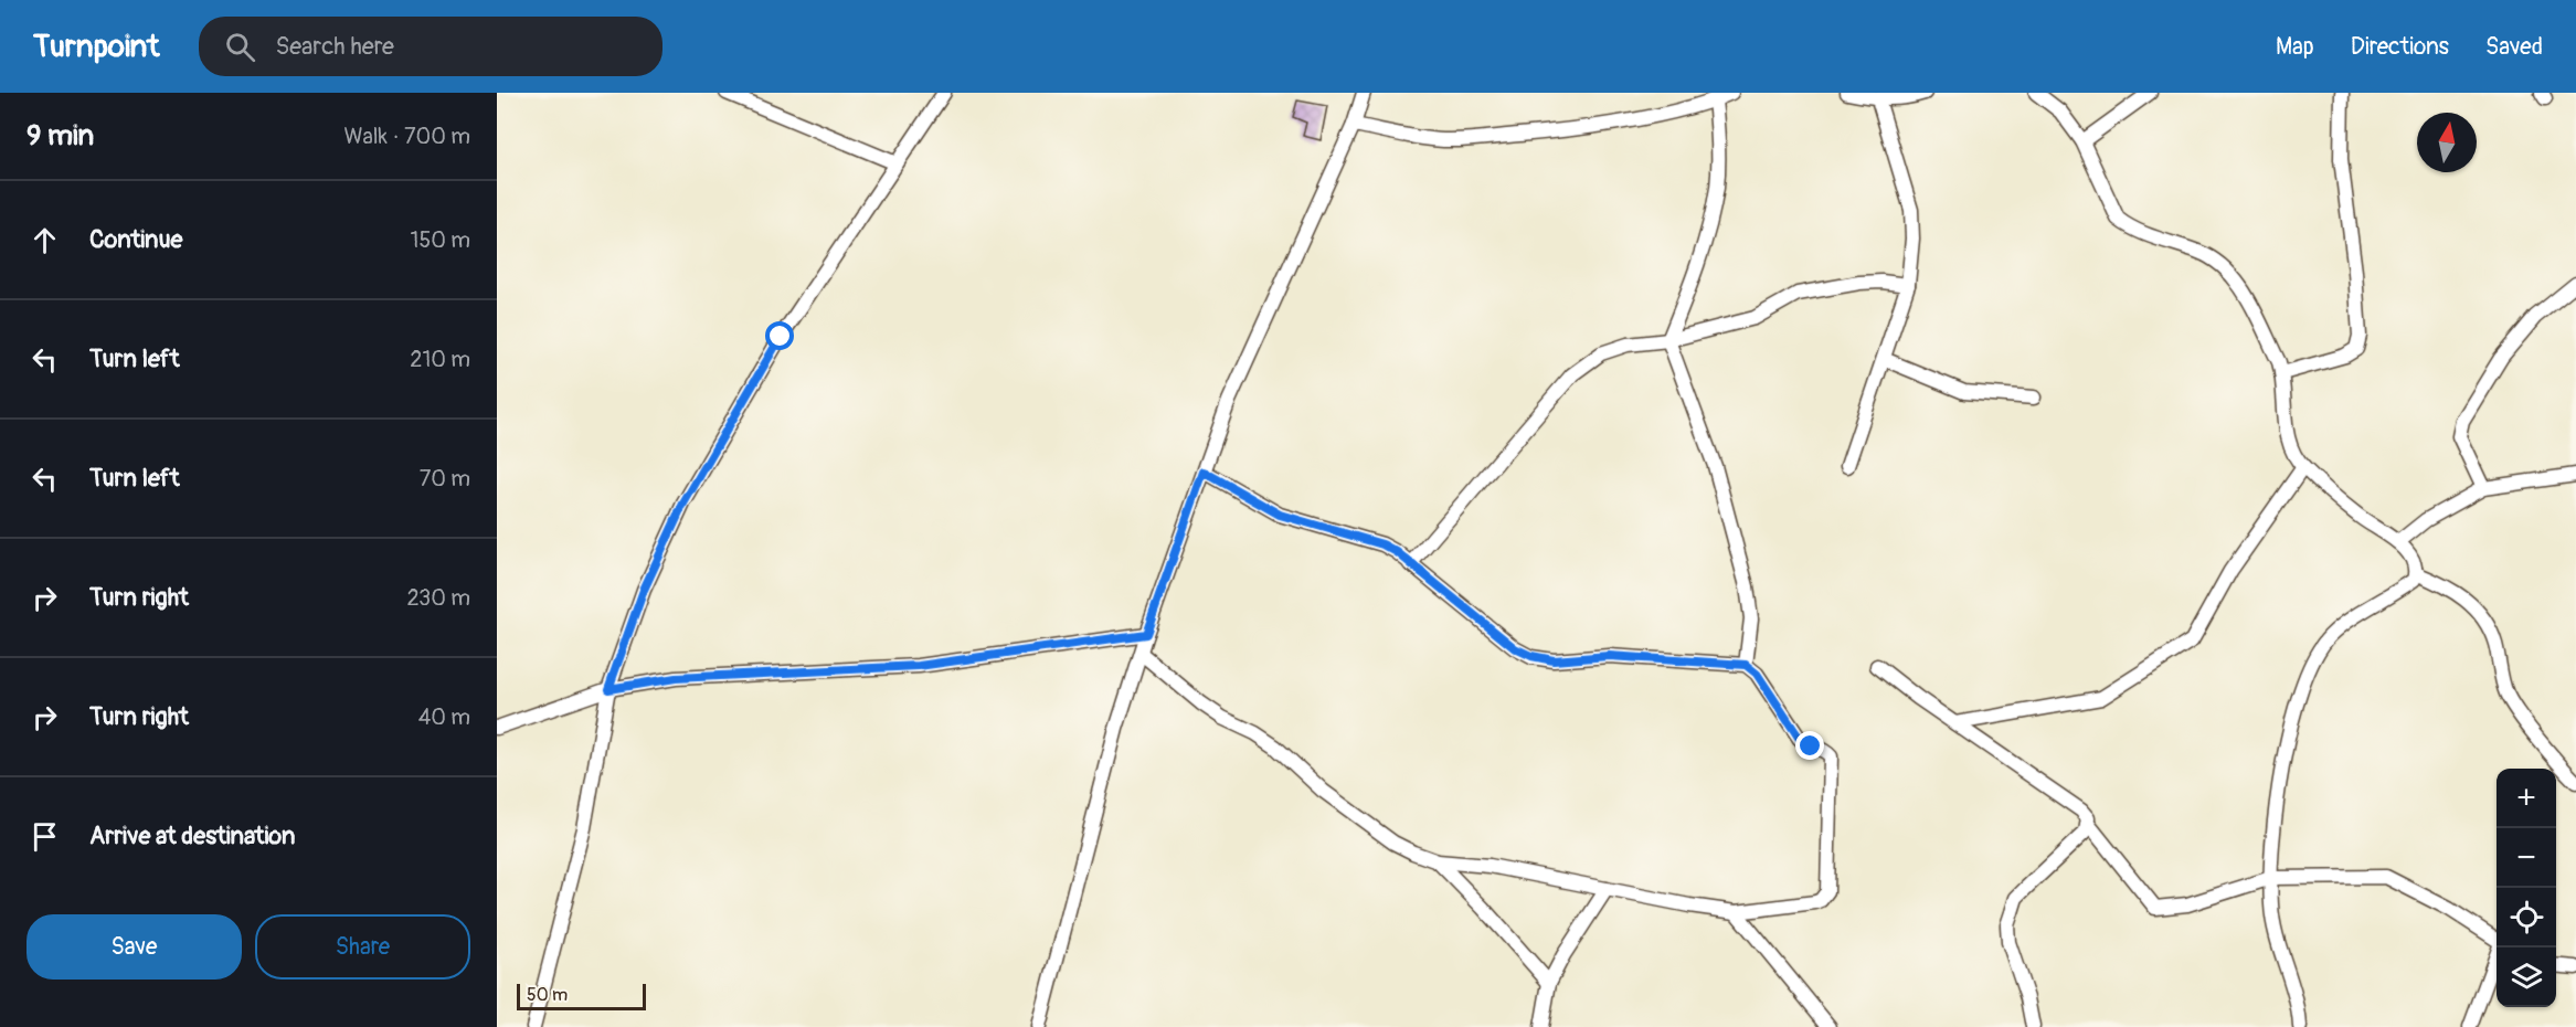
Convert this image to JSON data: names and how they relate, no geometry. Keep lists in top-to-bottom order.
{
  "scale_bar": "50 m",
  "north": "top",
  "page": {
    "header": "Turnpoint",
    "search": "Search here",
    "nav": ["Map", "Directions", "Saved"],
    "heading": ["9 min", "Walk · 700 m"],
    "list": [
      ["Continue", "150 m"],
      ["Turn left", "210 m"],
      ["Turn left", "70 m"],
      ["Turn right", "230 m"],
      ["Turn right", "40 m"],
      "Arrive at destination"
    ],
    "map_buttons": ["+", "−"],
    "buttons": ["Save", "Share"],
    "scale": "50 m"
  }
}
